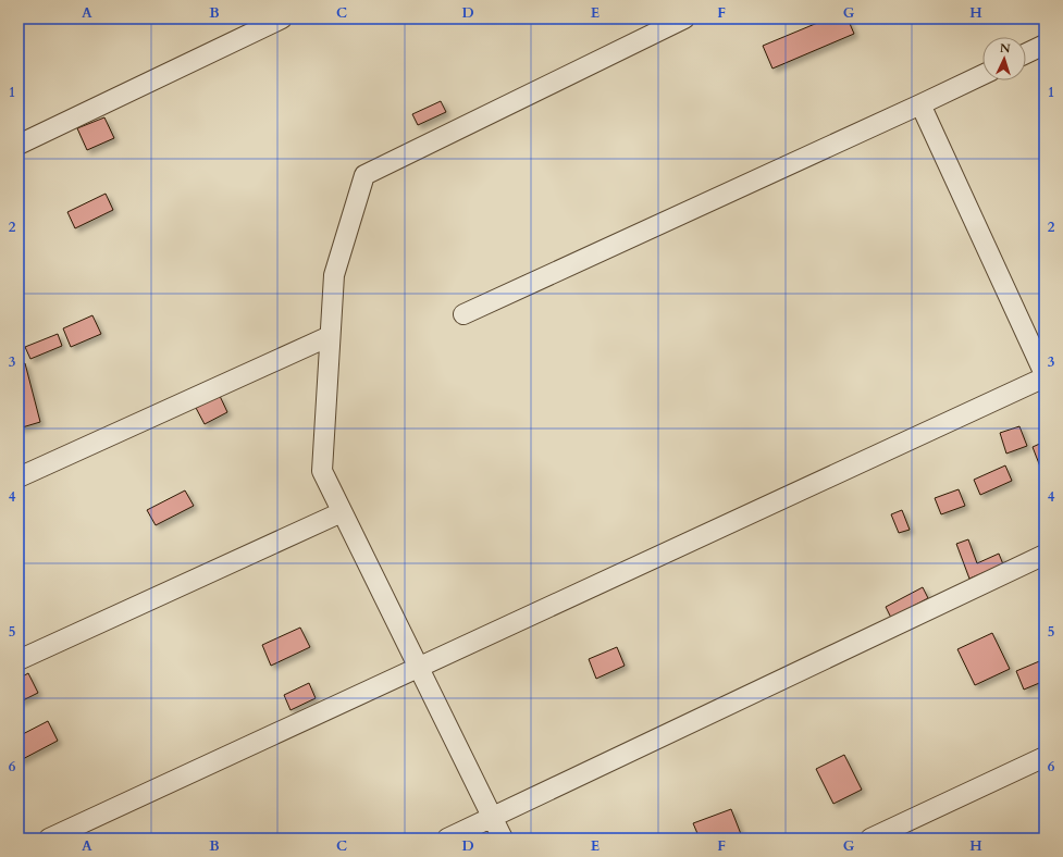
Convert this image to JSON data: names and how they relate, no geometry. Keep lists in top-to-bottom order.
{
  "north": "top",
  "grid": {
    "columns": [
      "A",
      "B",
      "C",
      "D",
      "E",
      "F",
      "G",
      "H"
    ],
    "rows": [
      "1",
      "2",
      "3",
      "4",
      "5",
      "6"
    ]
  }
}
